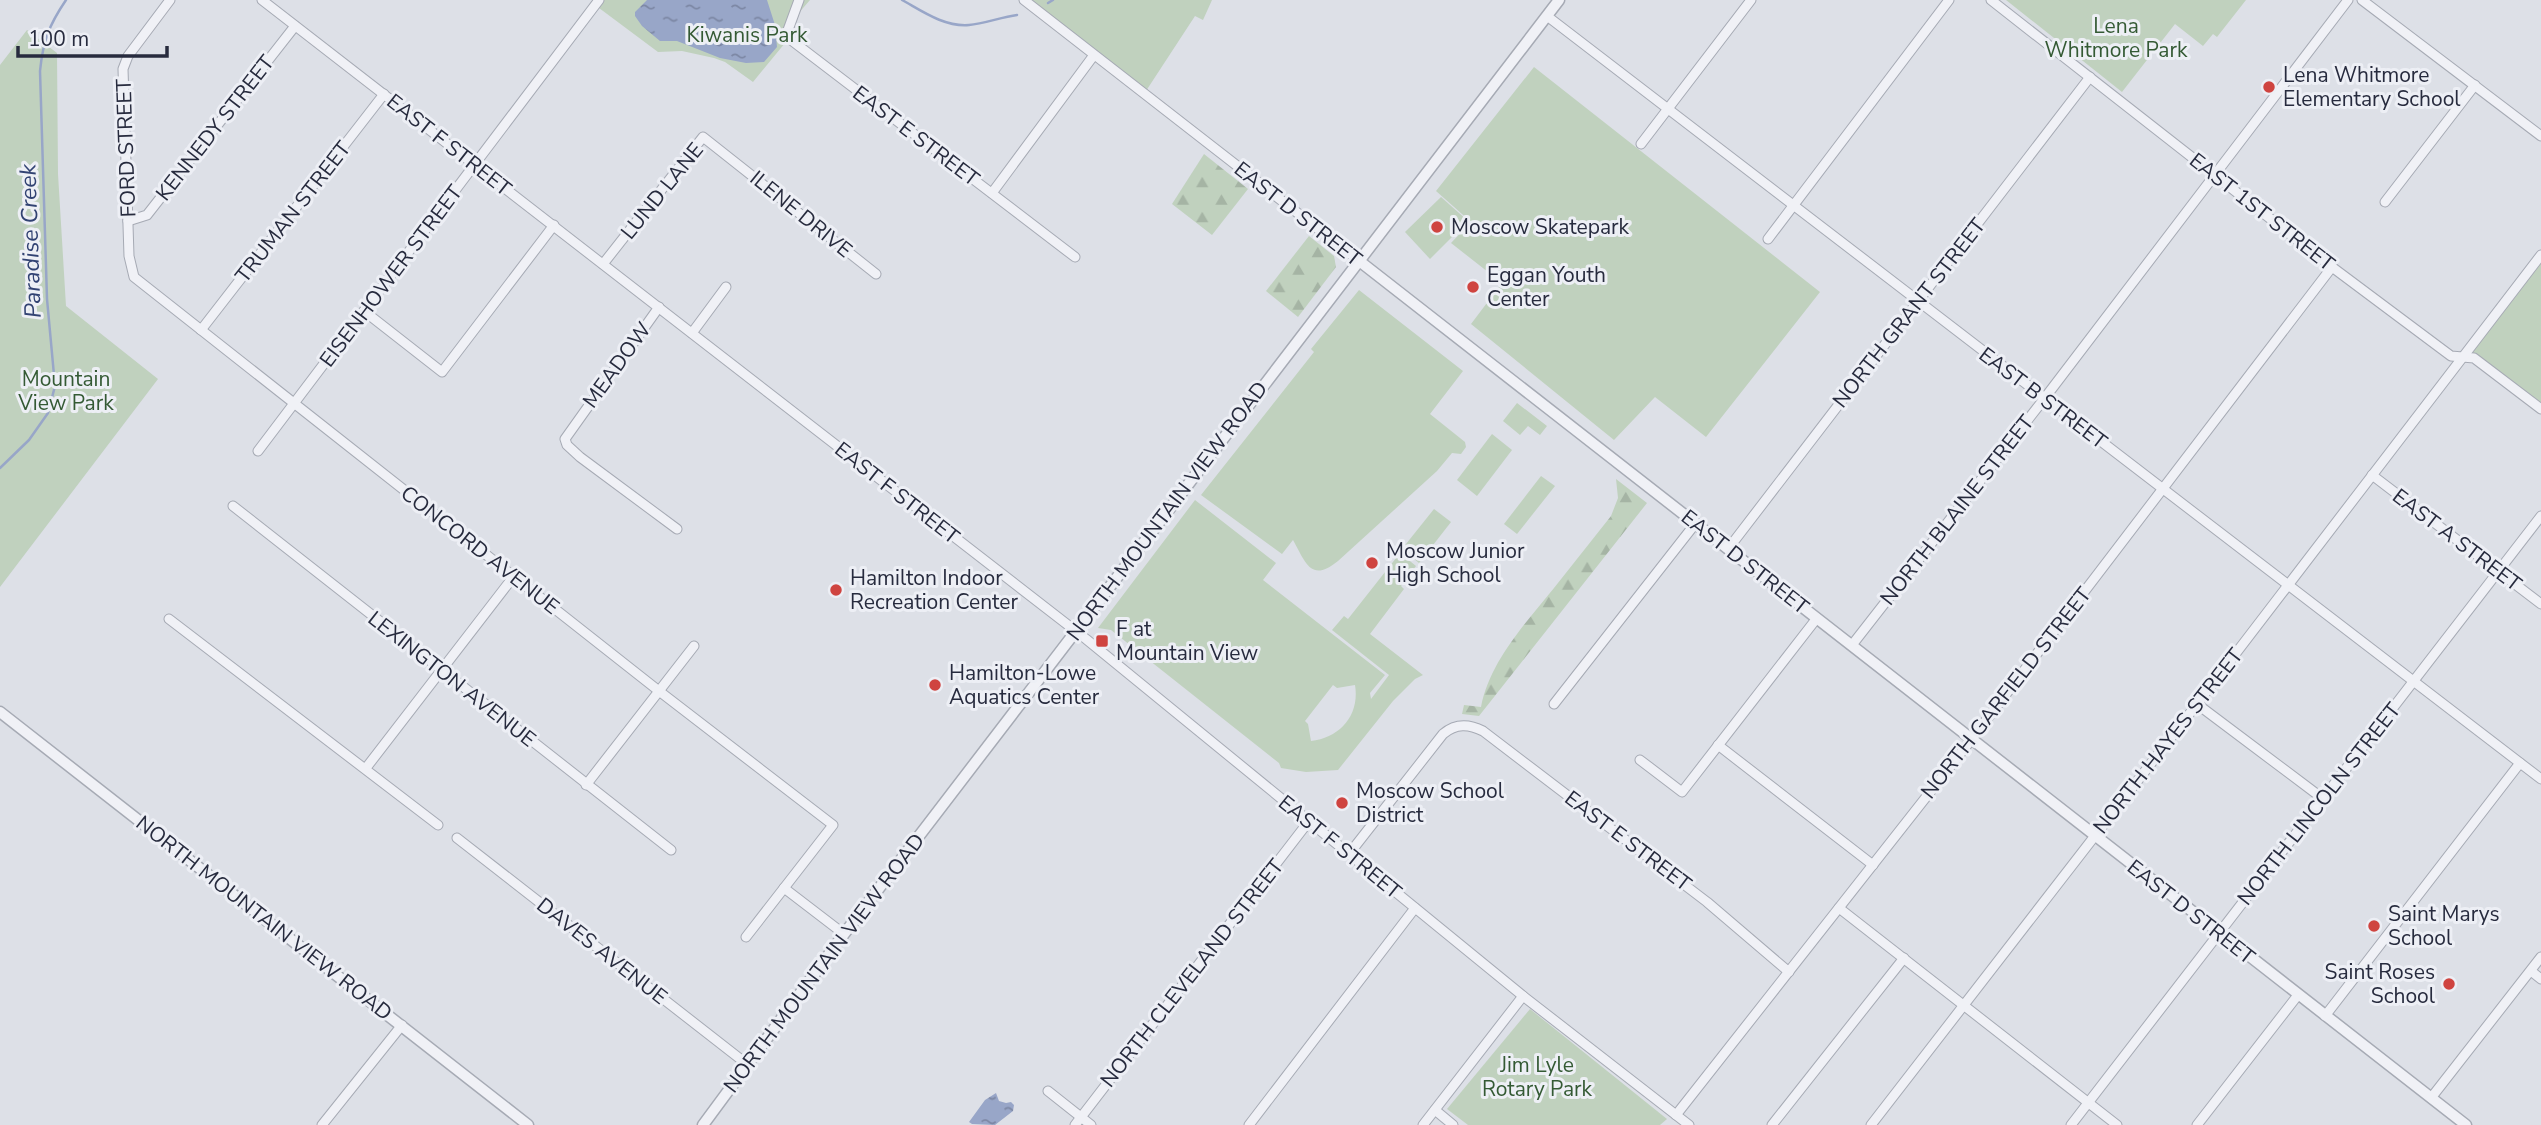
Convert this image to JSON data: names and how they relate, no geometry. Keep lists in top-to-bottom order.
{
  "streets": {
    "street": [
      "KENNEDY STREET",
      "EAST E STREET",
      "EAST F STREET",
      "FORD STREET",
      "LUND LANE",
      "TRUMAN STREET",
      "EAST 1ST STREET",
      "ILENE DRIVE",
      "EAST D STREET",
      "EISENHOWER STREET",
      "NORTH GRANT STREET",
      "MEADOW",
      "EAST B STREET",
      "NORTH BLAINE STREET",
      "NORTH MOUNTAIN VIEW ROAD",
      "EAST A STREET",
      "CONCORD AVENUE",
      "LEXINGTON AVENUE",
      "NORTH GARFIELD STREET",
      "NORTH HAYES STREET",
      "NORTH LINCOLN STREET",
      "DAVES AVENUE",
      "NORTH CLEVELAND STREET"
    ]
  },
  "crossings": [
    ["KENNEDY STREET", "EAST F STREET"],
    ["KENNEDY STREET", "FORD STREET"],
    ["EAST E STREET", "EAST F STREET"],
    ["EAST E STREET", "NORTH GARFIELD STREET"],
    ["EAST F STREET", "LUND LANE"],
    ["EAST F STREET", "TRUMAN STREET"],
    ["EAST F STREET", "EISENHOWER STREET"],
    ["EAST F STREET", "MEADOW"],
    ["EAST F STREET", "NORTH MOUNTAIN VIEW ROAD"],
    ["EAST F STREET", "NORTH GARFIELD STREET"],
    ["EAST F STREET", "NORTH CLEVELAND STREET"],
    ["FORD STREET", "CONCORD AVENUE"],
    ["LUND LANE", "ILENE DRIVE"],
    ["TRUMAN STREET", "CONCORD AVENUE"],
    ["EAST 1ST STREET", "NORTH GRANT STREET"],
    ["EAST 1ST STREET", "NORTH BLAINE STREET"],
    ["EAST 1ST STREET", "NORTH GARFIELD STREET"],
    ["EAST 1ST STREET", "NORTH HAYES STREET"],
    ["EAST D STREET", "NORTH GRANT STREET"],
    ["EAST D STREET", "NORTH BLAINE STREET"],
    ["EAST D STREET", "NORTH MOUNTAIN VIEW ROAD"],
    ["EAST D STREET", "NORTH GARFIELD STREET"],
    ["EAST D STREET", "NORTH HAYES STREET"],
    ["EAST D STREET", "NORTH LINCOLN STREET"],
    ["EISENHOWER STREET", "CONCORD AVENUE"],
    ["NORTH GRANT STREET", "EAST B STREET"],
    ["EAST B STREET", "NORTH BLAINE STREET"],
    ["EAST B STREET", "NORTH MOUNTAIN VIEW ROAD"],
    ["EAST B STREET", "NORTH GARFIELD STREET"],
    ["EAST B STREET", "NORTH HAYES STREET"],
    ["EAST B STREET", "NORTH LINCOLN STREET"],
    ["NORTH MOUNTAIN VIEW ROAD", "DAVES AVENUE"],
    ["EAST A STREET", "NORTH HAYES STREET"],
    ["EAST A STREET", "NORTH LINCOLN STREET"]
  ],
  "water": ["Paradise Creek"],
  "parks": [
    "Lena Whitmore Park",
    "Kiwanis Park",
    "Mountain View Park",
    "Jim Lyle Rotary Park"
  ],
  "places": {
    "other": [
      "Lena Whitmore Elementary School",
      "Moscow Skatepark",
      "Eggan Youth Center",
      "Moscow Junior High School",
      "Hamilton Indoor Recreation Center",
      "Hamilton-Lowe Aquatics Center",
      "Moscow School District",
      "Saint Marys School",
      "Saint Roses School"
    ],
    "transit": ["F at Mountain View"]
  },
  "scale_bar": "100 m"
}
